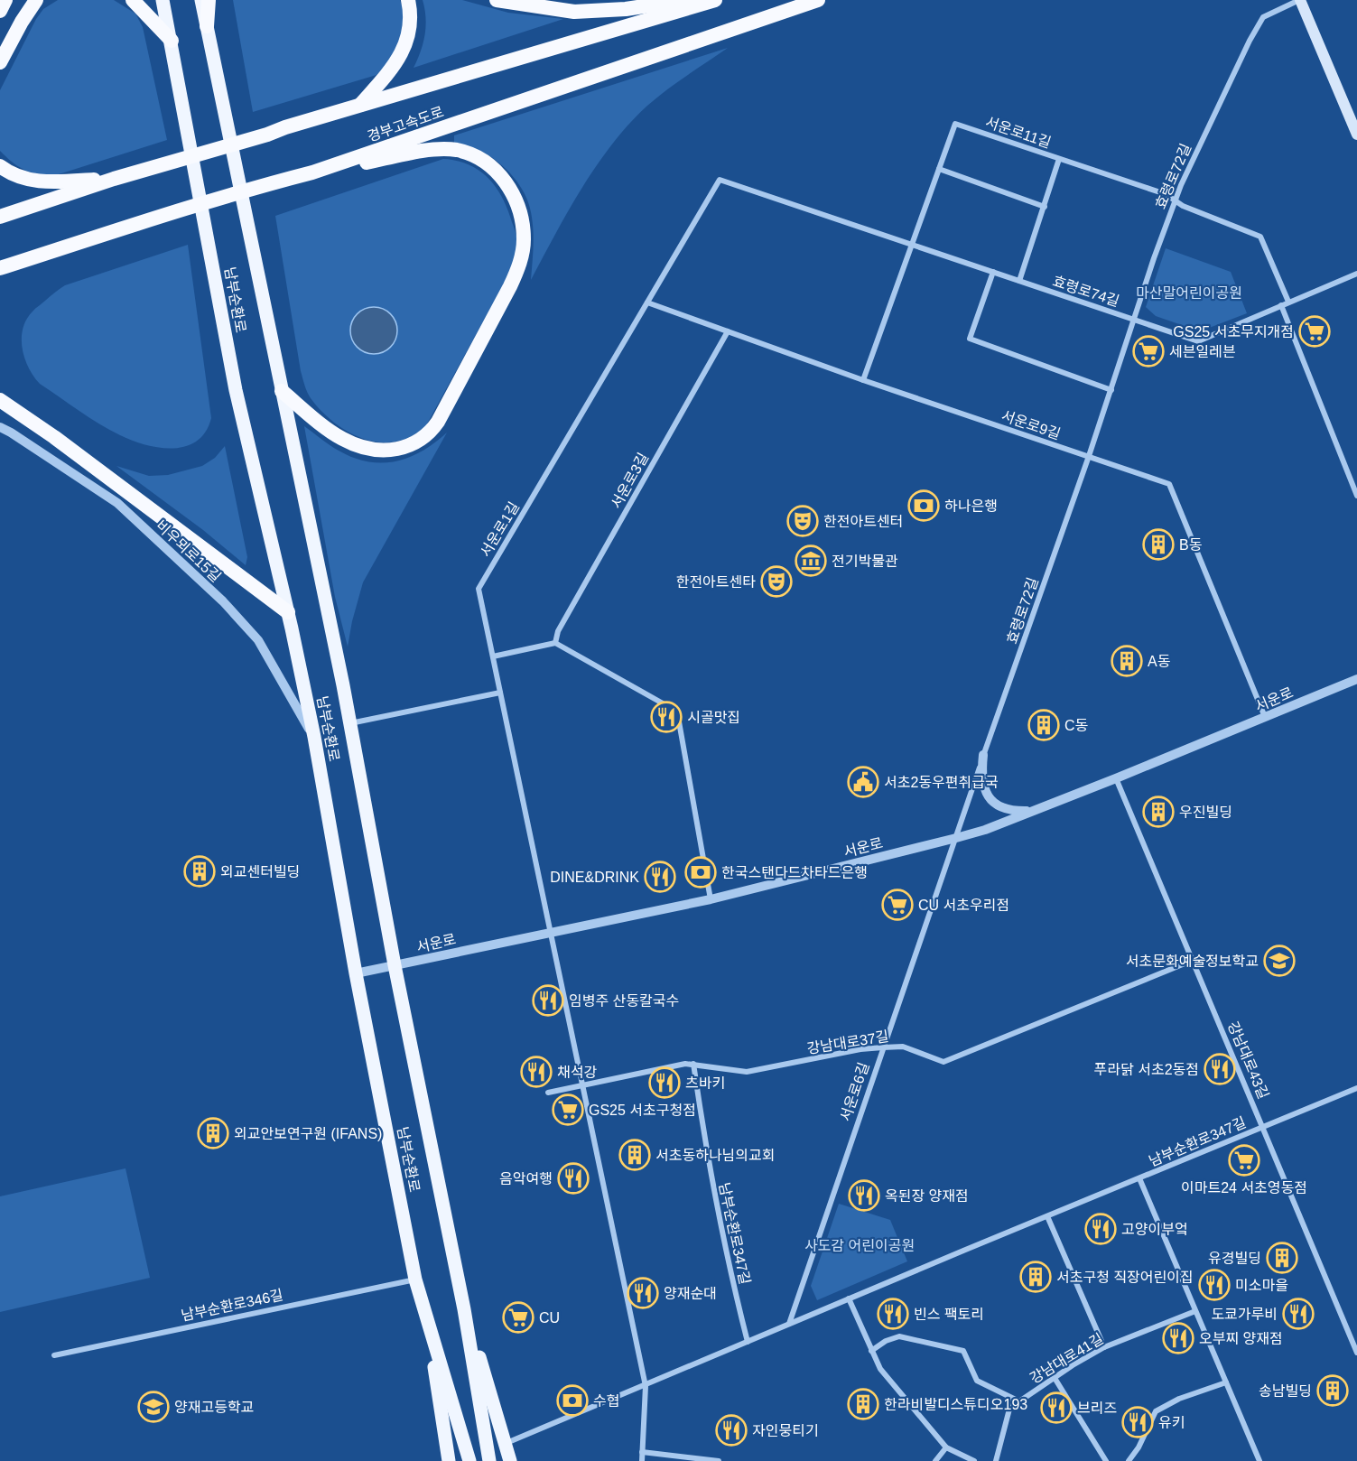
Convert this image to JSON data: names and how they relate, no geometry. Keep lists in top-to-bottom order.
{
  "streets": {
    "highway": ["경부고속도로"],
    "main road": ["남부순환로"],
    "street": [
      "서운로11길",
      "효령로72길",
      "효령로74길",
      "서운로9길",
      "서운로3길",
      "서운로1길",
      "비우뫼로15길",
      "서운로",
      "강남대로37길",
      "강남대로43길",
      "서운로6길",
      "남부순환로347길",
      "남부순환로346길",
      "강남대로41길"
    ]
  },
  "crossings": [
    ["서운로11길", "효령로72길"],
    ["서운로11길", "효령로74길"],
    ["서운로11길", "서운로9길"],
    ["효령로72길", "효령로74길"],
    ["효령로72길", "서운로9길"],
    ["효령로72길", "서운로"],
    ["효령로72길", "서운로6길"],
    ["효령로74길", "서운로1길"],
    ["남부순환로", "서운로1길"],
    ["남부순환로", "비우뫼로15길"],
    ["남부순환로", "서운로"],
    ["남부순환로", "남부순환로346길"],
    ["서운로9길", "서운로3길"],
    ["서운로9길", "서운로1길"],
    ["서운로9길", "서운로"],
    ["서운로1길", "서운로"],
    ["서운로", "강남대로43길"],
    ["서운로", "서운로6길"],
    ["강남대로37길", "강남대로43길"],
    ["강남대로37길", "서운로6길"],
    ["강남대로37길", "남부순환로347길"],
    ["강남대로43길", "남부순환로347길"],
    ["서운로6길", "남부순환로347길"]
  ],
  "parks": ["마산말어린이공원", "사도감 어린이공원"],
  "places": {
    "supermarket": [
      "GS25 서초무지개점",
      "세븐일레븐",
      "CU 서초우리점",
      "GS25 서초구청점",
      "이마트24 서초영동점",
      "CU"
    ],
    "bank": ["하나은행", "한국스탠다드차타드은행", "수협"],
    "theatre": ["한전아트센터", "한전아트센타"],
    "building": [
      "B동",
      "A동",
      "C동",
      "우진빌딩",
      "외교센터빌딩",
      "외교안보연구원 (IFANS)",
      "서초동하나님의교회",
      "유경빌딩",
      "서초구청 직장어린이집",
      "송남빌딩",
      "한라비발디스튜디오193"
    ],
    "museum": ["전기박물관"],
    "restaurant": [
      "시골맛집",
      "DINE&DRINK",
      "임병주 산동칼국수",
      "푸라닭 서초2동점",
      "채석강",
      "츠바키",
      "음악여행",
      "옥된장 양재점",
      "고양이부엌",
      "미소마을",
      "양재순대",
      "빈스 팩토리",
      "도쿄가루비",
      "오부찌 양재점",
      "브리즈",
      "유키",
      "자인뭉티기"
    ],
    "public building": ["서초2동우편취급국"],
    "school or university": ["서초문화예술정보학교", "양재고등학교"]
  }
}
